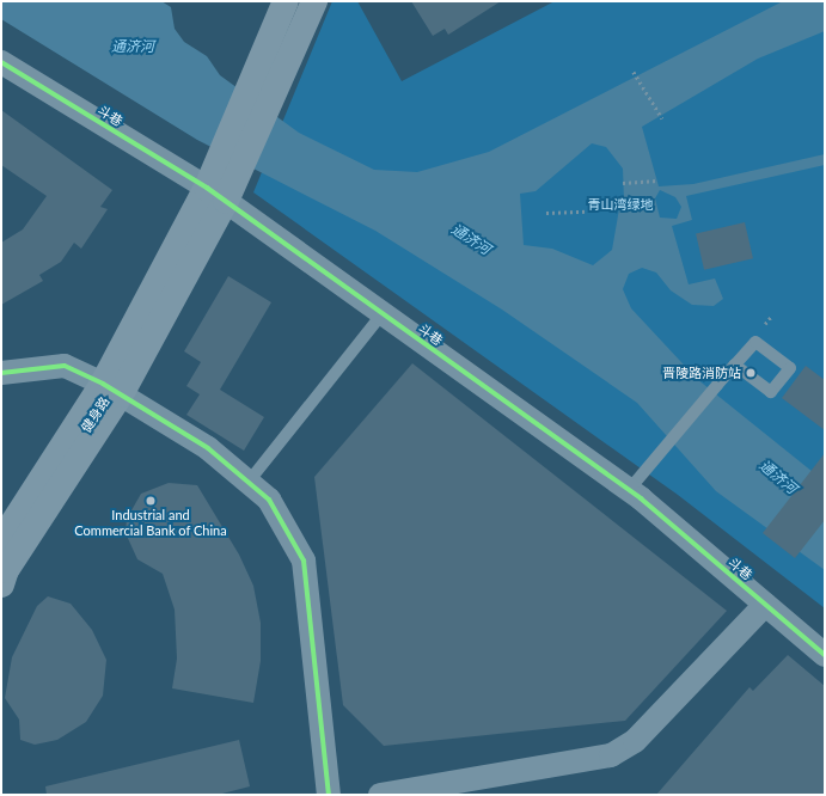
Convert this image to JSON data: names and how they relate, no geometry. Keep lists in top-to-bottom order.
{
  "streets": {
    "main road": ["健身路"],
    "street": ["斗巷"]
  },
  "crossings": [
    ["斗巷", "健身路"]
  ],
  "water": ["通济河"],
  "parks": ["青山湾绿地"],
  "places": ["晋陵路消防站", "Industrial and Commercial Bank of China"]
}
